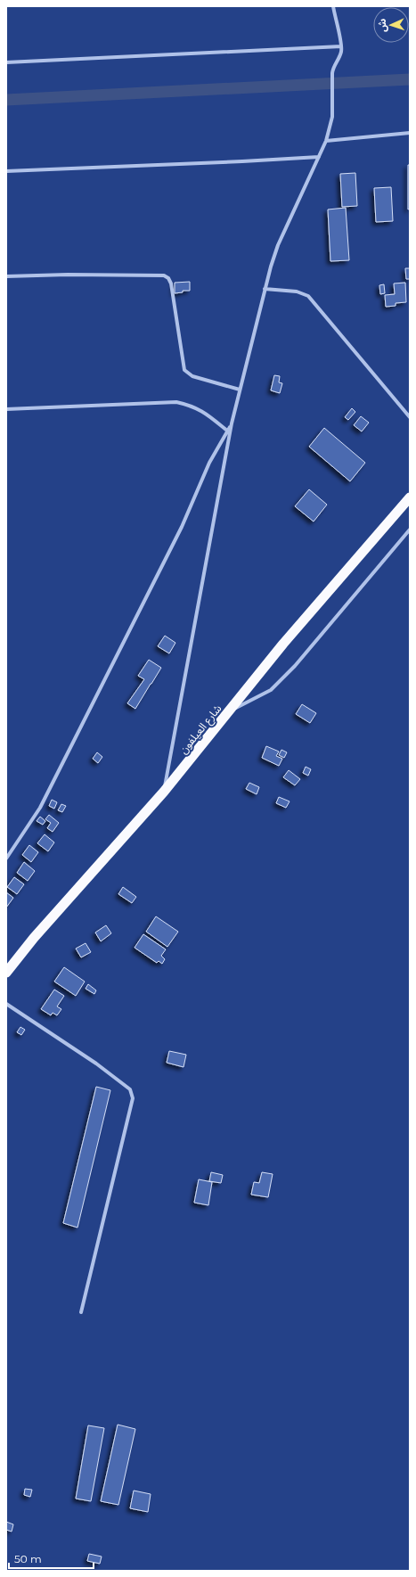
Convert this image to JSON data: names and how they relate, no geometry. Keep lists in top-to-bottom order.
{
  "streets": {
    "highway": ["شارع العيلفون"]
  },
  "scale_bar": "50 m",
  "north": "left"
}
